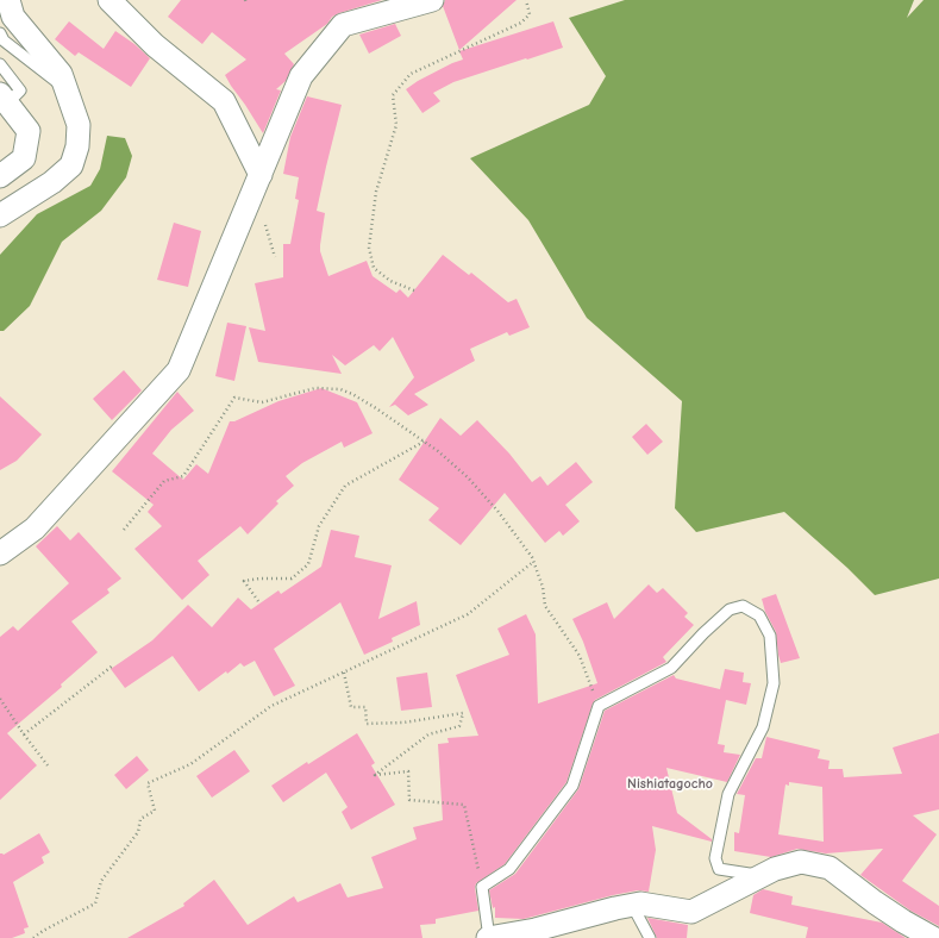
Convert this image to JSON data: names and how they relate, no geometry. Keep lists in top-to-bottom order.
{
  "districts": ["Nishiatagocho"]
}
